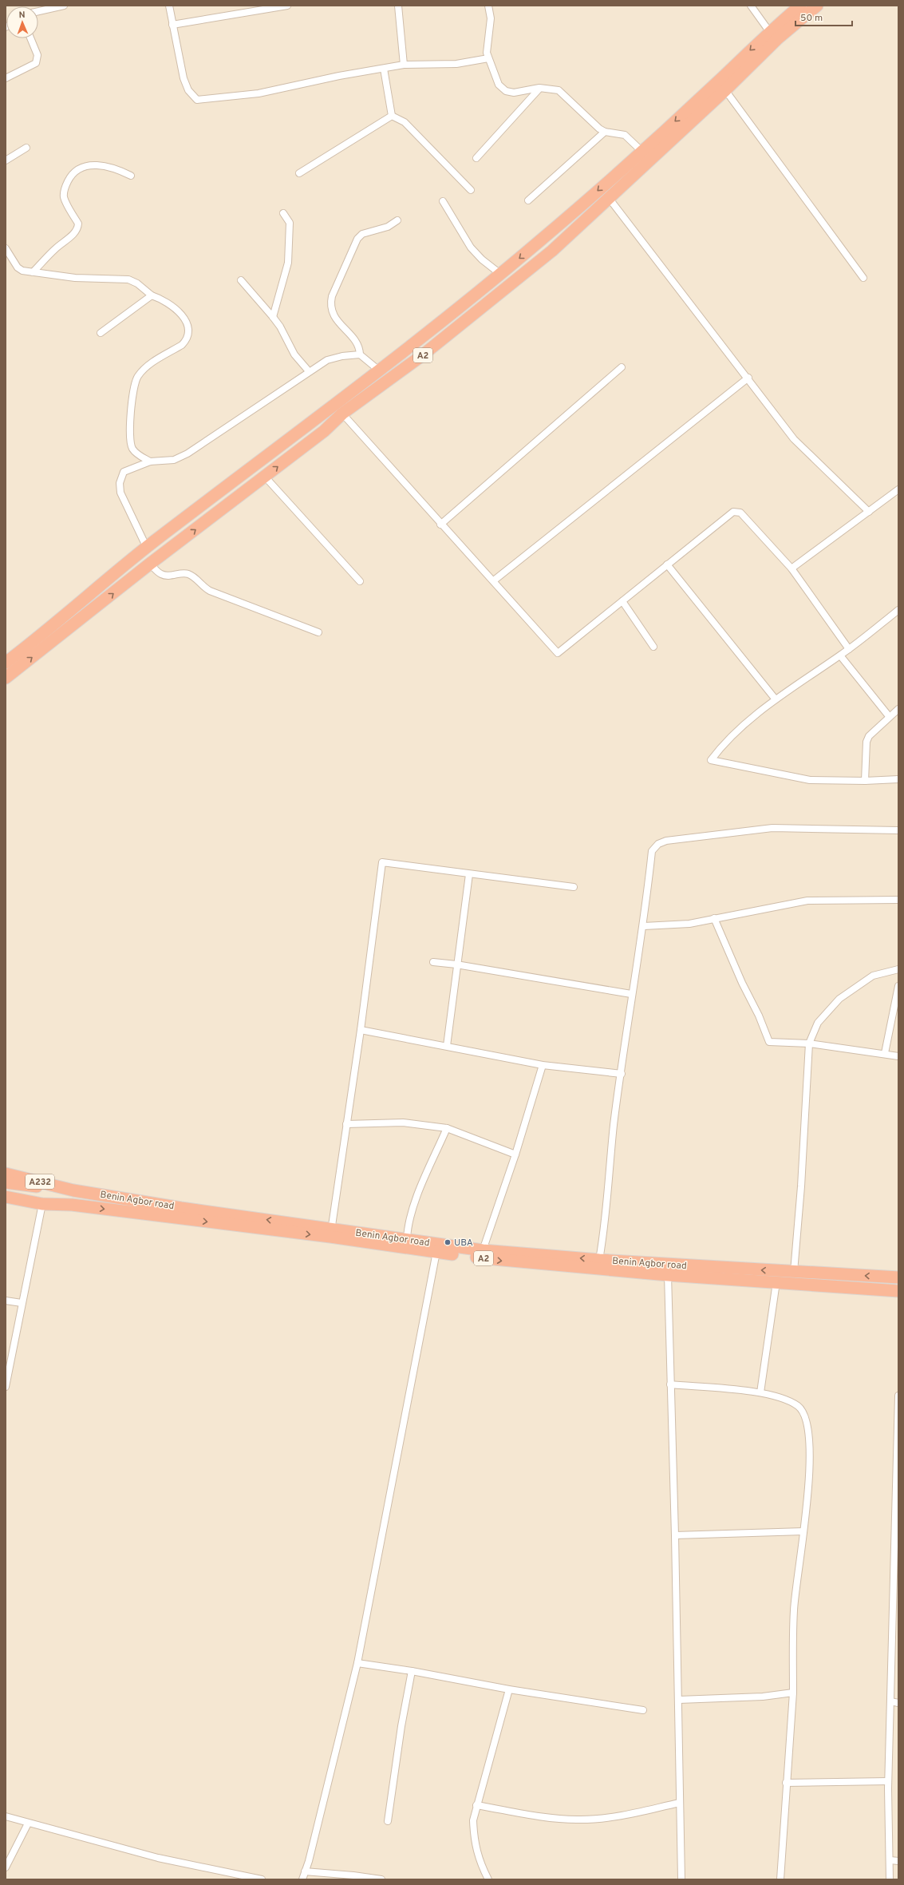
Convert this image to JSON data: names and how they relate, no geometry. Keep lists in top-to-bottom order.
{
  "streets": {
    "highway": ["A2", "A232", "Benin Agbor road"]
  },
  "crossings": [
    ["A2", "Benin Agbor road"]
  ],
  "places": ["UBA"],
  "scale_bar": "50 m",
  "north": "top"
}
